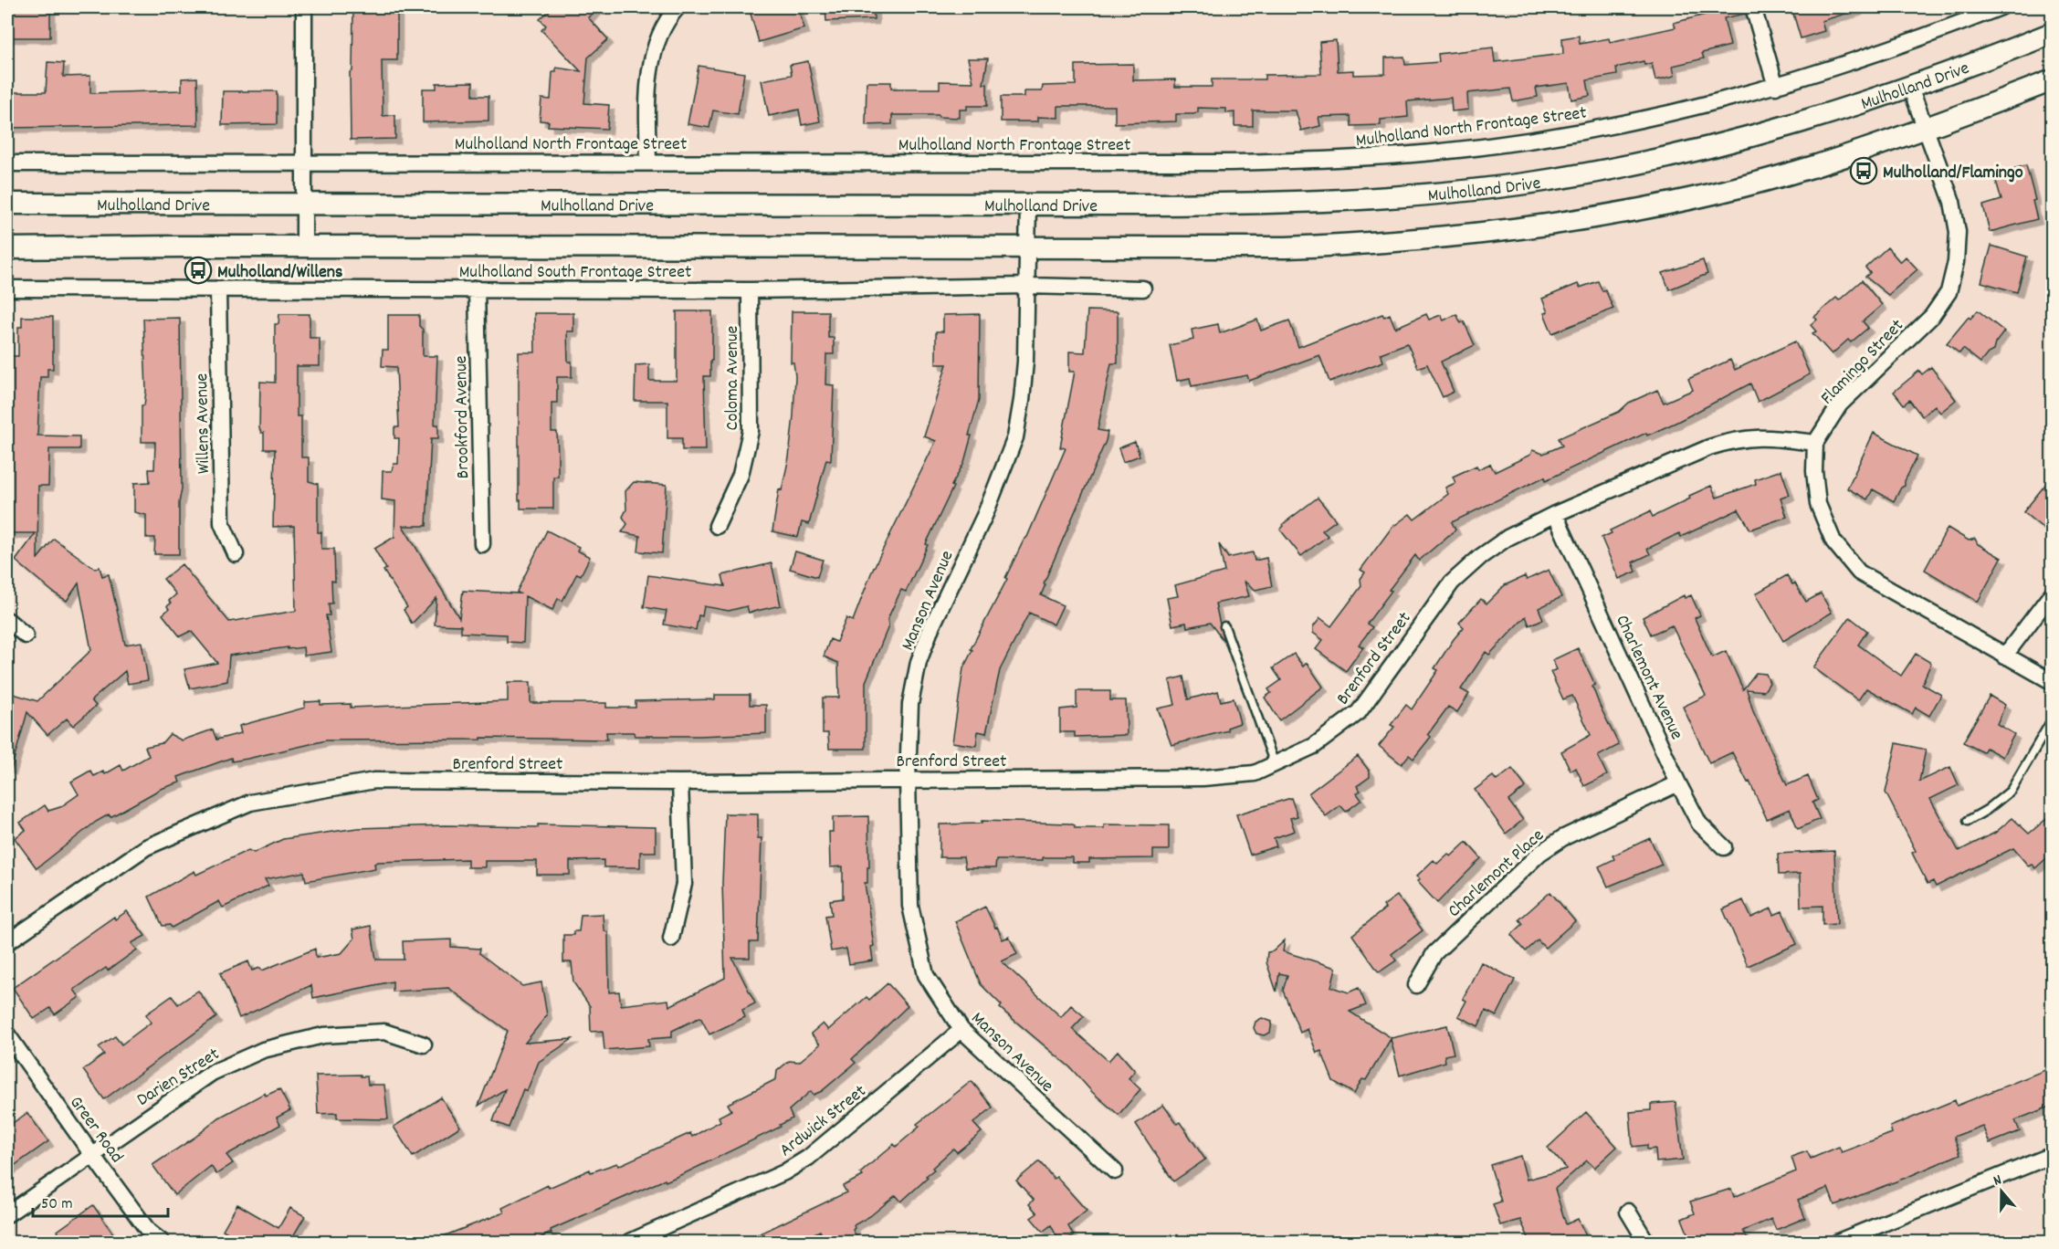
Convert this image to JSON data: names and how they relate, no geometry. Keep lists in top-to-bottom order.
{
  "streets": {
    "main road": ["Mulholland Drive"],
    "street": [
      "Mulholland North Frontage Street",
      "Mulholland South Frontage Street",
      "Flamingo Street",
      "Coloma Avenue",
      "Brookford Avenue",
      "Willens Avenue",
      "Manson Avenue",
      "Brenford Street",
      "Charlemont Avenue",
      "Charlemont Place",
      "Darien Street",
      "Ardwick Street",
      "Greer Road"
    ]
  },
  "crossings": [
    ["Mulholland Drive", "Flamingo Street"],
    ["Mulholland Drive", "Manson Avenue"],
    ["Mulholland South Frontage Street", "Coloma Avenue"],
    ["Mulholland South Frontage Street", "Brookford Avenue"],
    ["Mulholland South Frontage Street", "Willens Avenue"],
    ["Mulholland South Frontage Street", "Manson Avenue"],
    ["Flamingo Street", "Brenford Street"],
    ["Manson Avenue", "Brenford Street"],
    ["Manson Avenue", "Ardwick Street"],
    ["Brenford Street", "Charlemont Avenue"],
    ["Charlemont Avenue", "Charlemont Place"],
    ["Darien Street", "Greer Road"]
  ],
  "places": {
    "bus stop": ["Mulholland/Flamingo", "Mulholland/Willens"]
  },
  "scale_bar": "50 m",
  "north": "top"
}
